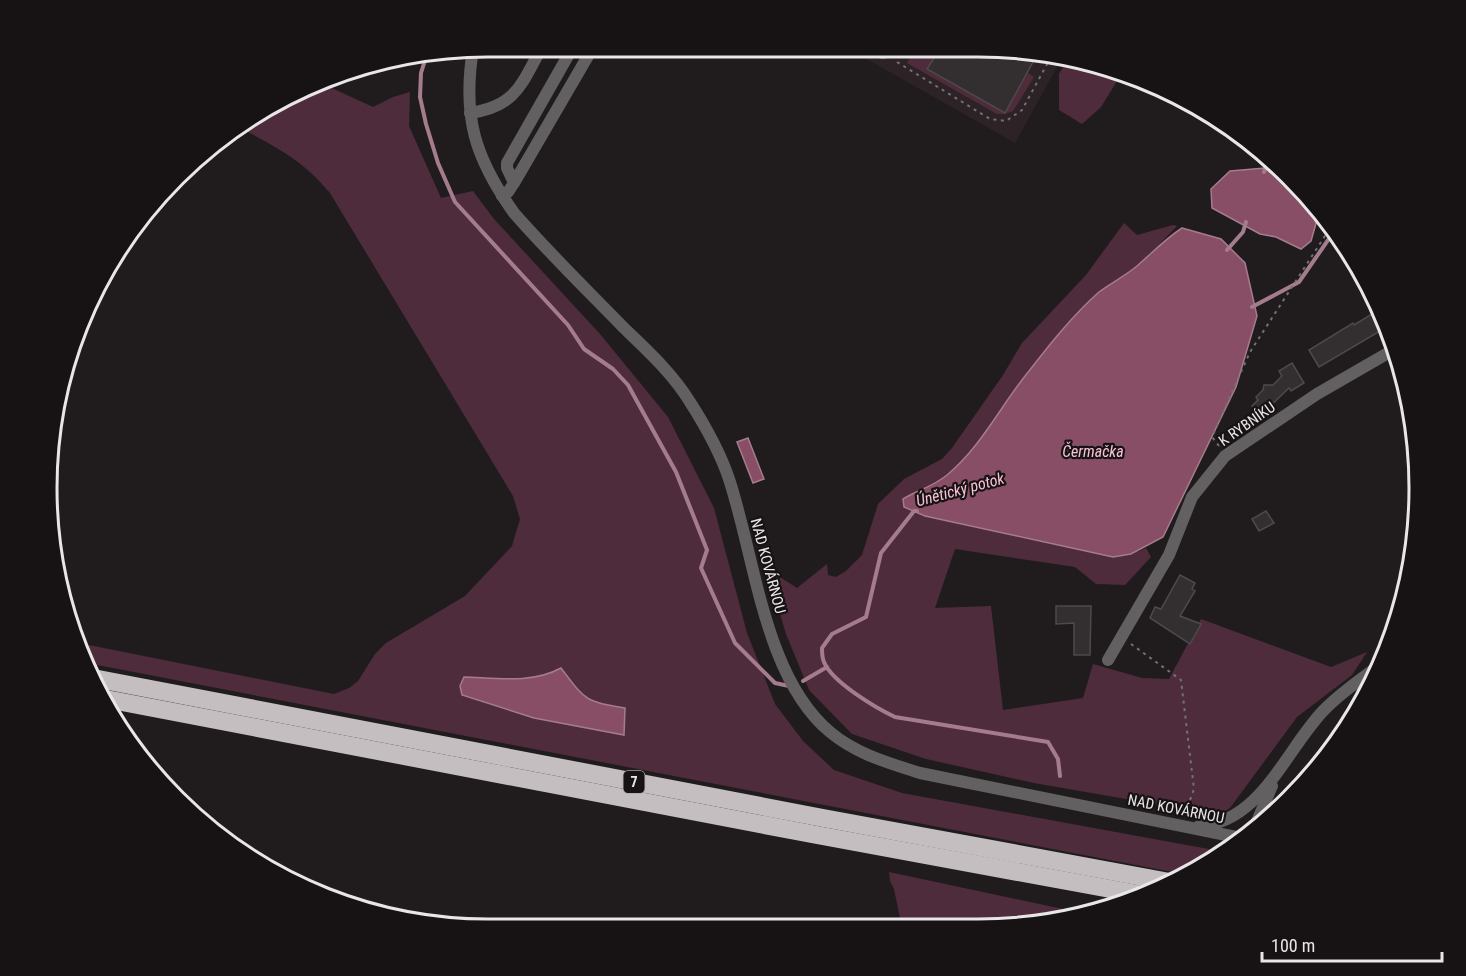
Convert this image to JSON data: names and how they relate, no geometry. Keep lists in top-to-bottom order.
{
  "streets": {
    "highway": ["7"],
    "street": ["K RYBNÍKU", "NAD KOVÁRNOU"]
  },
  "water": ["Čermačka", "Únětický potok"],
  "scale_bar": "100 m"
}
